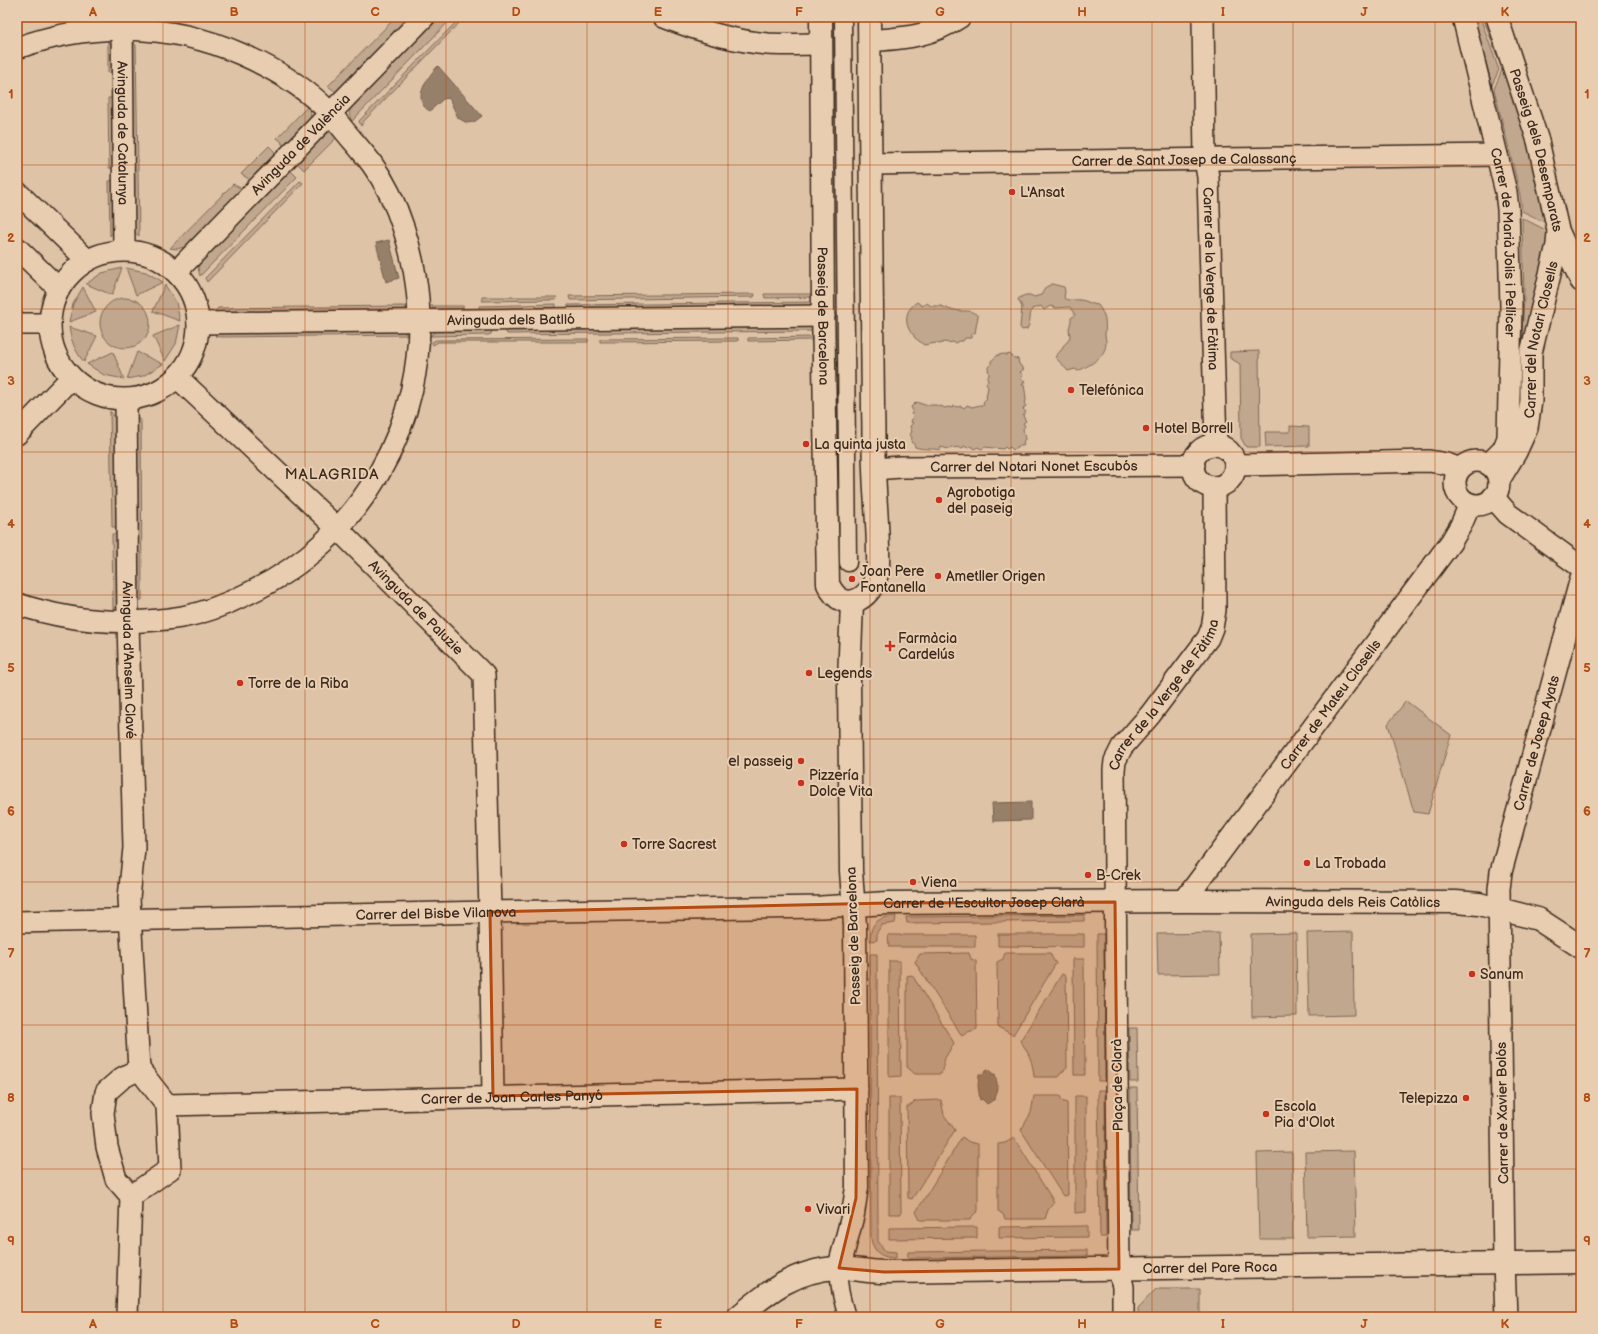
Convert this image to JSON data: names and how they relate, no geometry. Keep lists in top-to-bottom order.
{
  "streets": {
    "main road": [
      "Passeig de Barcelona",
      "Avinguda dels Reis Catòlics",
      "Carrer de l'Escultor Josep Clarà",
      "Carrer del Pare Roca"
    ],
    "street": [
      "Avinguda de Catalunya",
      "Avinguda de València",
      "Passeig dels Desemparats",
      "Carrer de Sant Josep de Calassanç",
      "Carrer de Marià Jolis i Pellicer",
      "Carrer de la Verge de Fàtima",
      "Avinguda dels Batlló",
      "Carrer del Notari Closells",
      "Carrer del Notari Nonet Escubós",
      "Avinguda de Paluzie",
      "Avinguda d'Anselm Clavé",
      "Carrer de Mateu Closells",
      "Carrer de Josep Ayats",
      "Carrer del Bisbe Vilanova",
      "Plaça de Clarà",
      "Carrer de Joan Carles Panyó",
      "Carrer de Xavier Bolós"
    ]
  },
  "crossings": [
    ["Passeig dels Desemparats", "Carrer del Notari Closells"],
    ["Carrer de Sant Josep de Calassanç", "Carrer de Marià Jolis i Pellicer"],
    ["Carrer de Sant Josep de Calassanç", "Carrer de la Verge de Fàtima"],
    ["Carrer de Marià Jolis i Pellicer", "Carrer del Notari Closells"],
    ["Carrer de Marià Jolis i Pellicer", "Carrer de Mateu Closells"],
    ["Carrer de la Verge de Fàtima", "Carrer del Notari Nonet Escubós"],
    ["Carrer de la Verge de Fàtima", "Avinguda dels Reis Catòlics"],
    ["Carrer de la Verge de Fàtima", "Carrer de l'Escultor Josep Clarà"],
    ["Carrer de la Verge de Fàtima", "Plaça de Clarà"],
    ["Passeig de Barcelona", "Avinguda dels Batlló"],
    ["Passeig de Barcelona", "Carrer de l'Escultor Josep Clarà"],
    ["Passeig de Barcelona", "Carrer del Bisbe Vilanova"],
    ["Passeig de Barcelona", "Carrer de Joan Carles Panyó"],
    ["Passeig de Barcelona", "Carrer del Pare Roca"],
    ["Carrer del Notari Closells", "Carrer de Mateu Closells"],
    ["Avinguda de Paluzie", "Carrer del Bisbe Vilanova"],
    ["Avinguda de Paluzie", "Carrer de Joan Carles Panyó"],
    ["Avinguda d'Anselm Clavé", "Carrer del Bisbe Vilanova"],
    ["Carrer de Mateu Closells", "Avinguda dels Reis Catòlics"],
    ["Carrer de Josep Ayats", "Avinguda dels Reis Catòlics"],
    ["Carrer de Josep Ayats", "Carrer de Xavier Bolós"],
    ["Avinguda dels Reis Catòlics", "Carrer de l'Escultor Josep Clarà"],
    ["Avinguda dels Reis Catòlics", "Plaça de Clarà"],
    ["Avinguda dels Reis Catòlics", "Carrer de Xavier Bolós"],
    ["Carrer de l'Escultor Josep Clarà", "Carrer del Bisbe Vilanova"],
    ["Carrer de l'Escultor Josep Clarà", "Plaça de Clarà"],
    ["Plaça de Clarà", "Carrer del Pare Roca"],
    ["Carrer de Xavier Bolós", "Carrer del Pare Roca"]
  ],
  "districts": ["MALAGRIDA"],
  "places": {
    "other": [
      "L'Ansat",
      "Telefónica",
      "Hotel Borrell",
      "La quinta justa",
      "Agrobotiga del paseig",
      "Ametller Origen",
      "Joan Pere Fontanella",
      "Legends",
      "Torre de la Riba",
      "el passeig",
      "Pizzería Dolce Vita",
      "Torre Sacrest",
      "La Trobada",
      "B-Crek",
      "Viena",
      "Sanum",
      "Telepizza",
      "Escola Pia d'Olot",
      "Vivari"
    ],
    "health": ["Farmàcia Cardelús"]
  },
  "grid": {
    "columns": [
      "A",
      "B",
      "C",
      "D",
      "E",
      "F",
      "G",
      "H",
      "I",
      "J",
      "K"
    ],
    "rows": [
      "1",
      "2",
      "3",
      "4",
      "5",
      "6",
      "7",
      "8",
      "9"
    ]
  }
}
